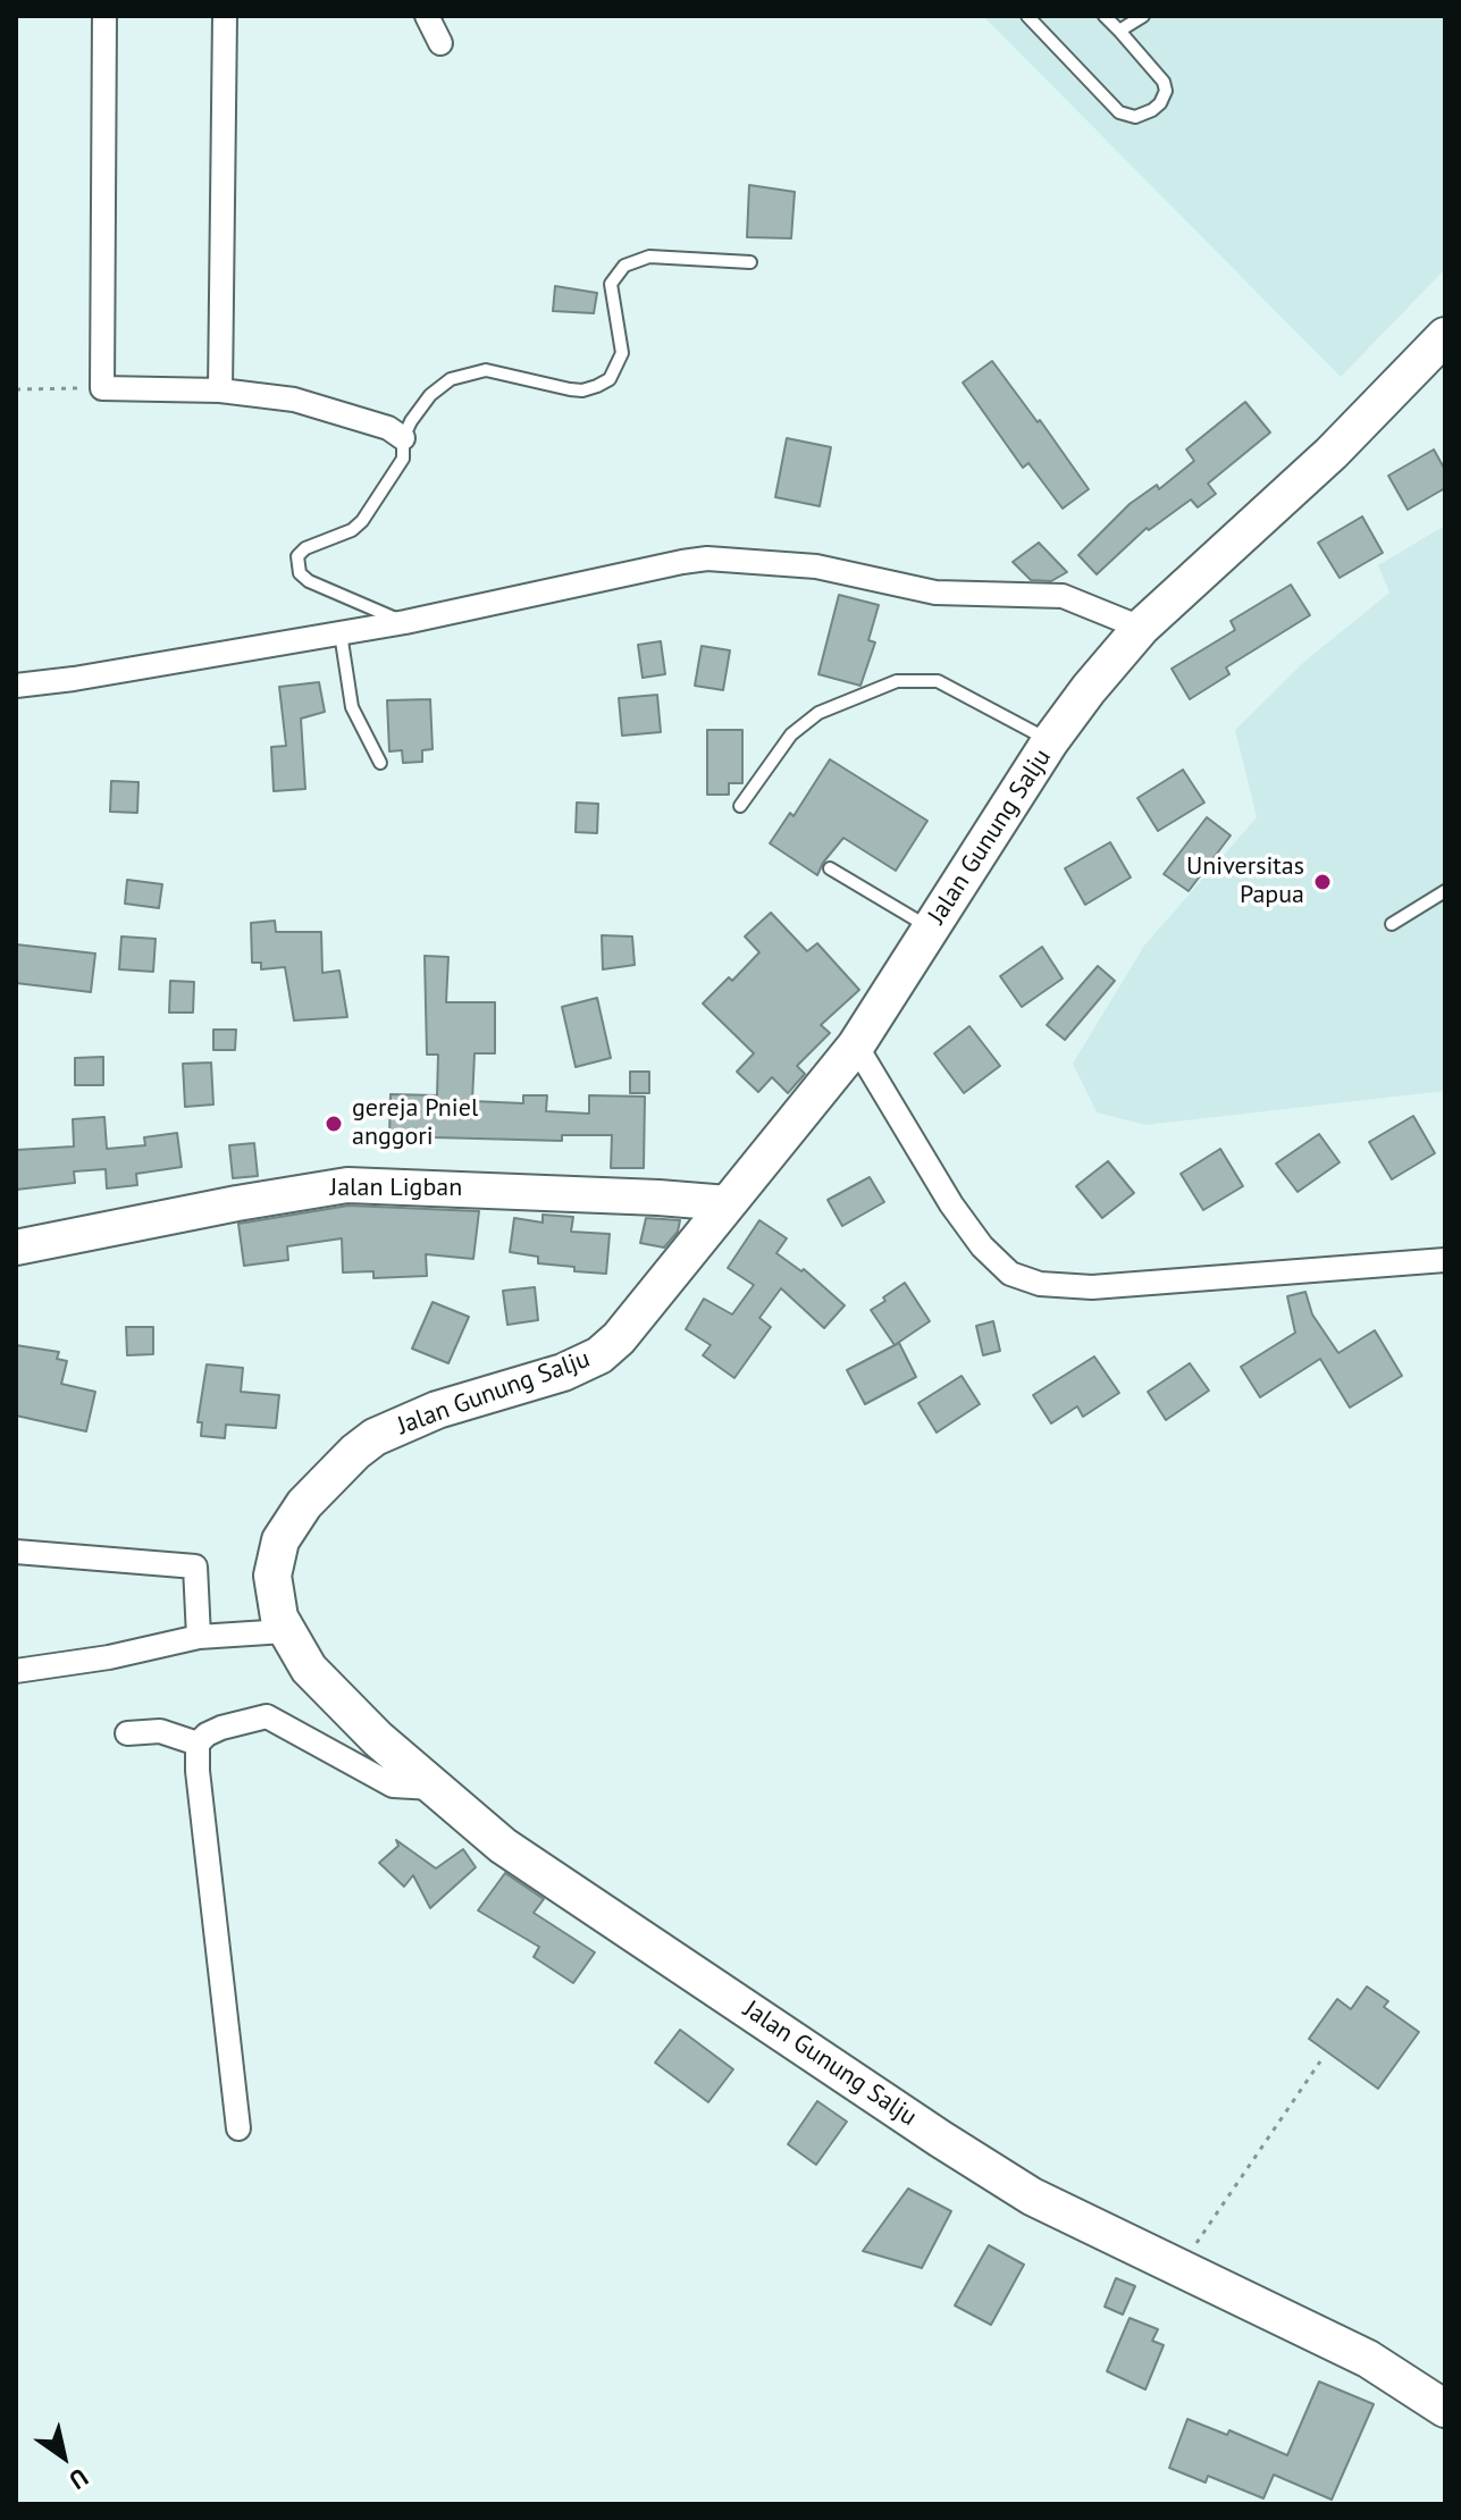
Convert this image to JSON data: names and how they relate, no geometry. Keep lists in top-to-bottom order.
{
  "streets": {
    "main road": ["Jalan Gunung Salju", "Jalan Ligban"]
  },
  "crossings": [
    ["Jalan Gunung Salju", "Jalan Ligban"]
  ],
  "places": ["Universitas Papua", "gereja Pniel anggori"],
  "north": "bottom right"
}
